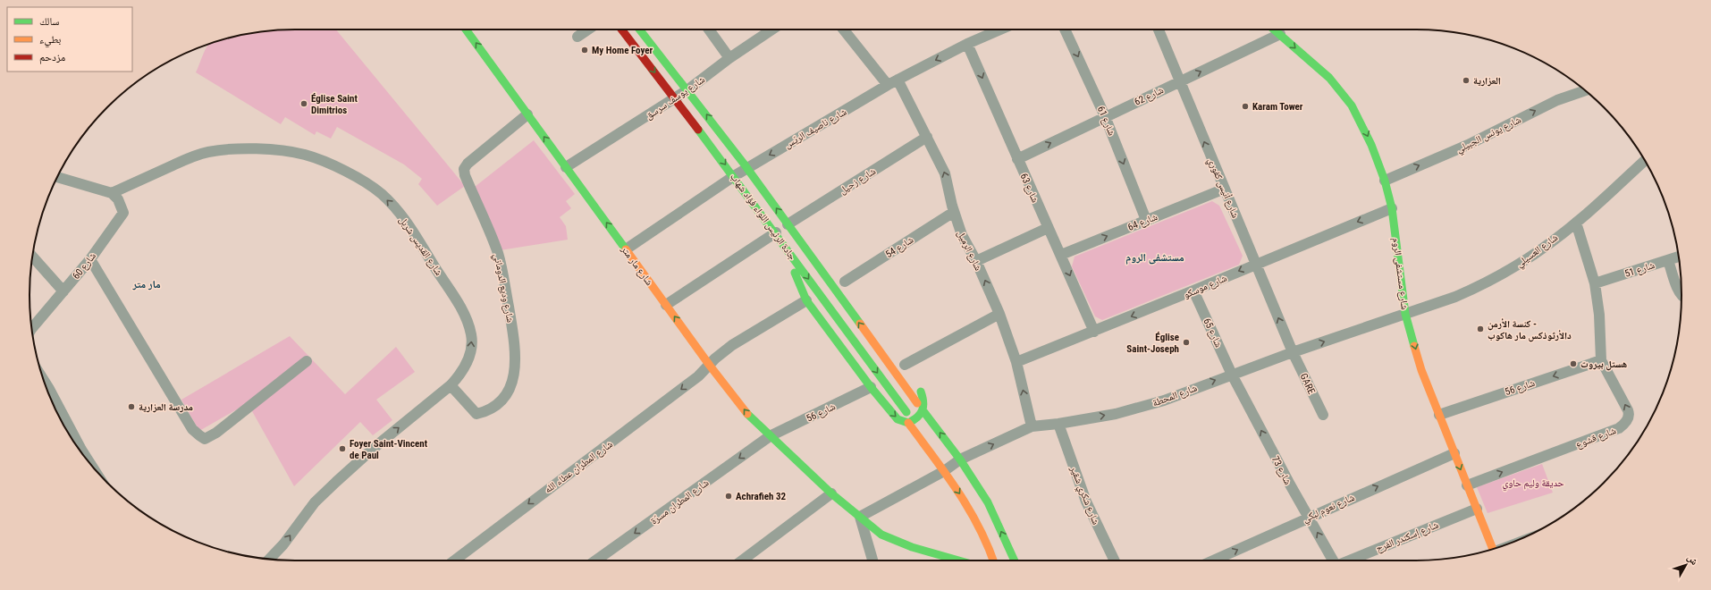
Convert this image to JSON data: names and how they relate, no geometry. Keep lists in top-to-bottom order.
{
  "streets": {
    "main road": ["جادة الرئيس اللواء فؤاد شهاب", "شارع مار متر", "شارع مستشفى الروم"],
    "street": [
      "شارع 62",
      "شارع يوسف سرسق",
      "شارع 61",
      "شارع ناصيف الريّس",
      "شارع يونس الجبيلي",
      "شارع زحيل",
      "شارع 63",
      "شارع أنيس كفوري",
      "شارع 64",
      "شارع القديس شربل",
      "شارع 54",
      "شارع الرميل",
      "شارع العسيلي",
      "شارع 60",
      "شارع 51",
      "شارع موسكو",
      "شارع وديع الدوماني",
      "شارع 65",
      "GARE",
      "شارع 56",
      "شارع المحطة",
      "شارع قشوع",
      "شارع المطران عطاء الله",
      "شارع 73",
      "شارع شكري شقير",
      "شارع المطران مسرّة",
      "شارع نعوم لبكي",
      "شارع إسكندر الفرح"
    ]
  },
  "crossings": [
    ["شارع 62", "شارع 61"],
    ["شارع 62", "شارع 63"],
    ["شارع 62", "شارع أنيس كفوري"],
    ["شارع 62", "شارع مستشفى الروم"],
    ["شارع يوسف سرسق", "جادة الرئيس اللواء فؤاد شهاب"],
    ["شارع يوسف سرسق", "شارع مار متر"],
    ["شارع 61", "شارع 64"],
    ["شارع ناصيف الريّس", "شارع 63"],
    ["شارع ناصيف الريّس", "جادة الرئيس اللواء فؤاد شهاب"],
    ["شارع ناصيف الريّس", "شارع الرميل"],
    ["شارع ناصيف الريّس", "شارع مار متر"],
    ["شارع يونس الجبيلي", "شارع مستشفى الروم"],
    ["شارع زحيل", "جادة الرئيس اللواء فؤاد شهاب"],
    ["شارع زحيل", "شارع الرميل"],
    ["شارع 63", "شارع 64"],
    ["شارع 63", "شارع موسكو"],
    ["شارع أنيس كفوري", "شارع 64"],
    ["شارع أنيس كفوري", "شارع موسكو"],
    ["شارع أنيس كفوري", "GARE"],
    ["شارع أنيس كفوري", "شارع المحطة"],
    ["شارع القديس شربل", "شارع 60"],
    ["شارع القديس شربل", "شارع وديع الدوماني"],
    ["شارع 54", "شارع الرميل"],
    ["شارع الرميل", "شارع موسكو"],
    ["شارع الرميل", "شارع المحطة"],
    ["شارع العسيلي", "شارع مستشفى الروم"],
    ["شارع العسيلي", "شارع المحطة"],
    ["شارع العسيلي", "شارع قشوع"],
    ["شارع مار متر", "شارع وديع الدوماني"],
    ["شارع مار متر", "شارع 56"],
    ["شارع مار متر", "شارع المحطة"],
    ["شارع مار متر", "شارع المطران عطاء الله"],
    ["شارع مار متر", "شارع المطران مسرّة"],
    ["شارع 51", "شارع قشوع"],
    ["شارع مستشفى الروم", "شارع موسكو"],
    ["شارع مستشفى الروم", "شارع 56"],
    ["شارع مستشفى الروم", "شارع المحطة"],
    ["شارع مستشفى الروم", "شارع قشوع"],
    ["شارع مستشفى الروم", "شارع نعوم لبكي"],
    ["شارع مستشفى الروم", "شارع إسكندر الفرح"],
    ["شارع موسكو", "شارع 65"],
    ["شارع 65", "شارع المحطة"],
    ["شارع 65", "شارع 73"],
    ["GARE", "شارع المحطة"],
    ["شارع 56", "شارع قشوع"],
    ["شارع 56", "شارع المطران مسرّة"],
    ["شارع المحطة", "شارع 73"],
    ["شارع المحطة", "شارع شكري شقير"],
    ["شارع 73", "شارع نعوم لبكي"]
  ],
  "one_way": [
    "شارع 62",
    "شارع 61",
    "شارع ناصيف الريّس",
    "شارع يونس الجبيلي",
    "شارع 63",
    "شارع أنيس كفوري",
    "شارع 64",
    "شارع الرميل",
    "شارع مار متر",
    "شارع مستشفى الروم",
    "شارع موسكو",
    "شارع 56",
    "شارع المحطة",
    "شارع المطران عطاء الله",
    "شارع 73",
    "شارع نعوم لبكي"
  ],
  "districts": ["مستشفى الروم", "مار متر"],
  "parks": ["حديقة وليم حاوي"],
  "places": [
    "My Home Foyer",
    "العزارية",
    "Église Saint Dimitrios",
    "Karam Tower",
    "كنسة الأرمن - دالأرثوذكس مار هاكوب",
    "Église Saint-Joseph",
    "هستل بيروت",
    "مدرسة العزارية",
    "Foyer Saint-Vincent de Paul",
    "Achrafieh 32"
  ],
  "legend": ["سالك", "بطيء", "مزدحم"],
  "north": "top right"
}
